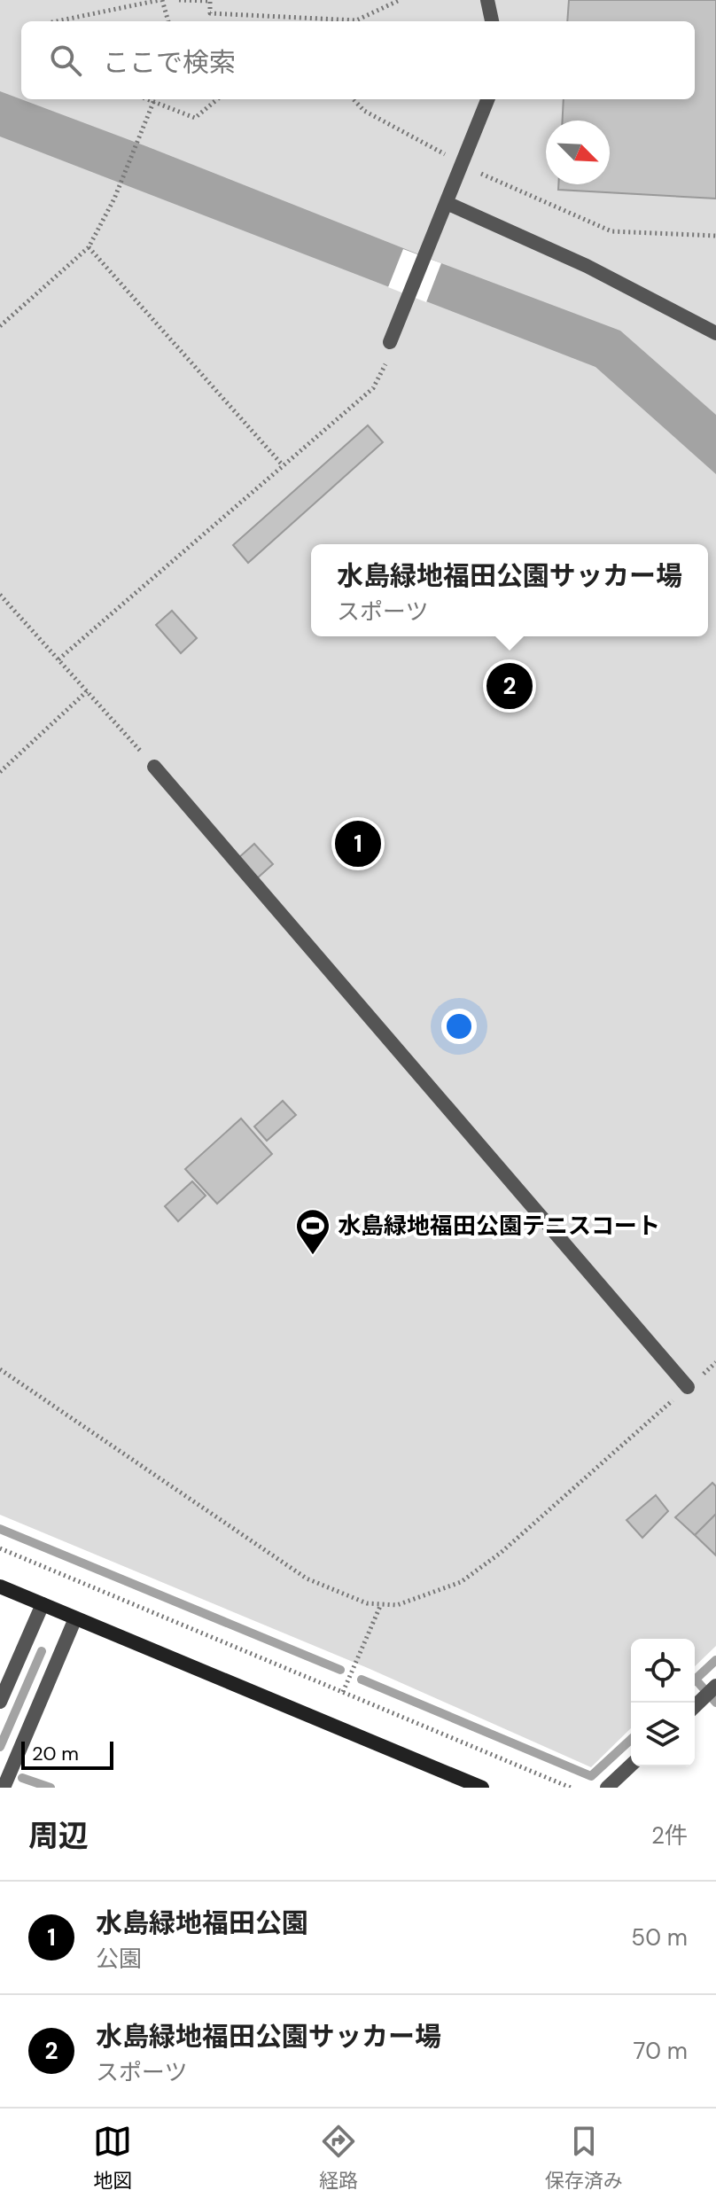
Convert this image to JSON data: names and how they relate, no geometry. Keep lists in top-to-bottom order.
{
  "places": {
    "sports": ["水島緑地福田公園テニスコート"]
  },
  "scale_bar": "20 m",
  "north": "bottom right",
  "page": {
    "search": "ここで検索",
    "popup": ["水島緑地福田公園サッカー場", "スポーツ"],
    "pins": ["2", "1"],
    "scale": "20 m",
    "heading": ["周辺", "2件"],
    "list": [
      {
        "mark": "1",
        "name": "水島緑地福田公園",
        "note": "公園",
        "value": "50 m"
      },
      {
        "mark": "2",
        "name": "水島緑地福田公園サッカー場",
        "note": "スポーツ",
        "value": "70 m"
      }
    ],
    "nav": ["地図", "経路", "保存済み"]
  }
}
